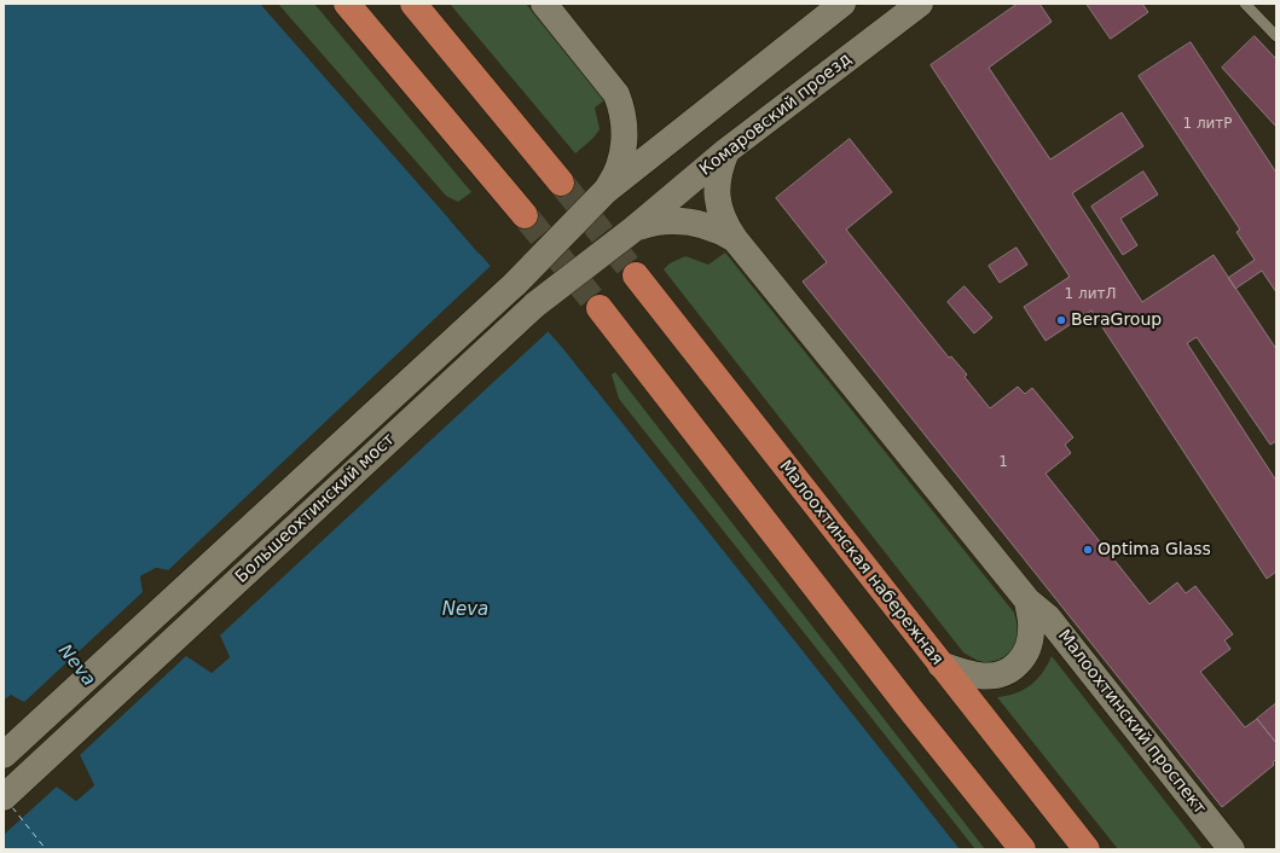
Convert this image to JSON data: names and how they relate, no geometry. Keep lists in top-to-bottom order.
{
  "streets": {
    "main road": [
      "Комаровский проезд",
      "Большеохтинский мост",
      "Малоохтинская набережная",
      "Малоохтинский проспект"
    ]
  },
  "crossings": [
    ["Комаровский проезд", "Большеохтинский мост"]
  ],
  "water": ["Neva"],
  "places": ["BeraGroup", "Optima Glass"],
  "house_numbers": ["1 литР", "1 литЛ", "1"]
}
